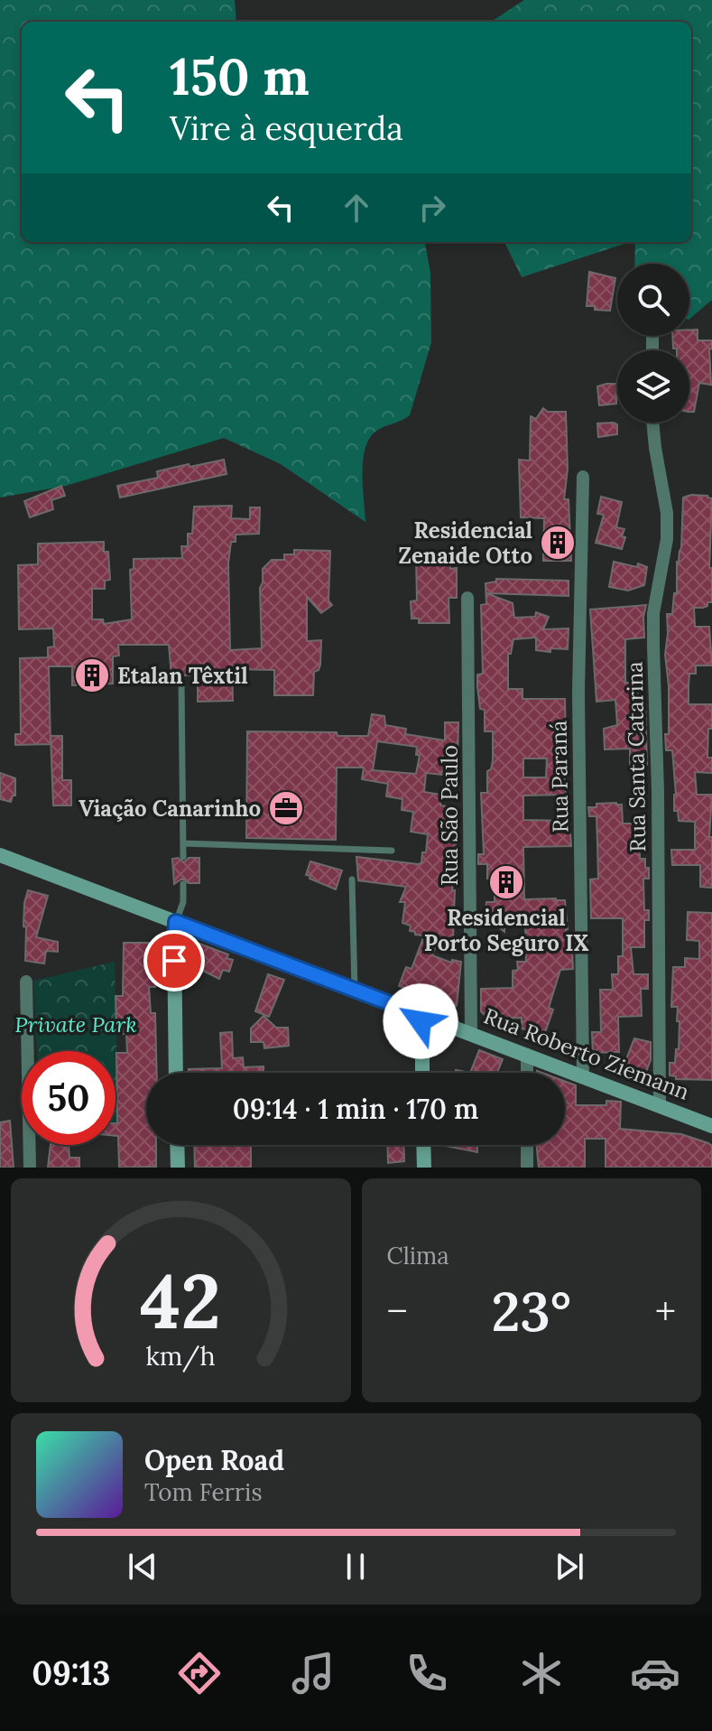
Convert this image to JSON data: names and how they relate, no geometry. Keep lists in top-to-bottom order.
{
  "streets": {
    "main road": ["Rua Roberto Ziemann"],
    "street": ["Rua Santa Catarina", "Rua Paraná", "Rua São Paulo"]
  },
  "crossings": [
    ["Rua Santa Catarina", "Rua Roberto Ziemann"],
    ["Rua Paraná", "Rua Roberto Ziemann"],
    ["Rua São Paulo", "Rua Roberto Ziemann"]
  ],
  "parks": ["Private Park"],
  "places": {
    "building": ["Residencial Zenaide Otto", "Etalan Têxtil", "Residencial Porto Seguro IX"],
    "office": ["Viação Canarinho"]
  },
  "page": {
    "turn": ["150 m", "Vire à esquerda"],
    "limit": "50",
    "trip": "09:14 · 1 min · 170 m",
    "tile": "Clima",
    "heat": ["−", "23°", "+"],
    "song": ["Open Road", "Tom Ferris"],
    "tabs": "09:13",
    "gauge": ["42", "km/h"]
  }
}
